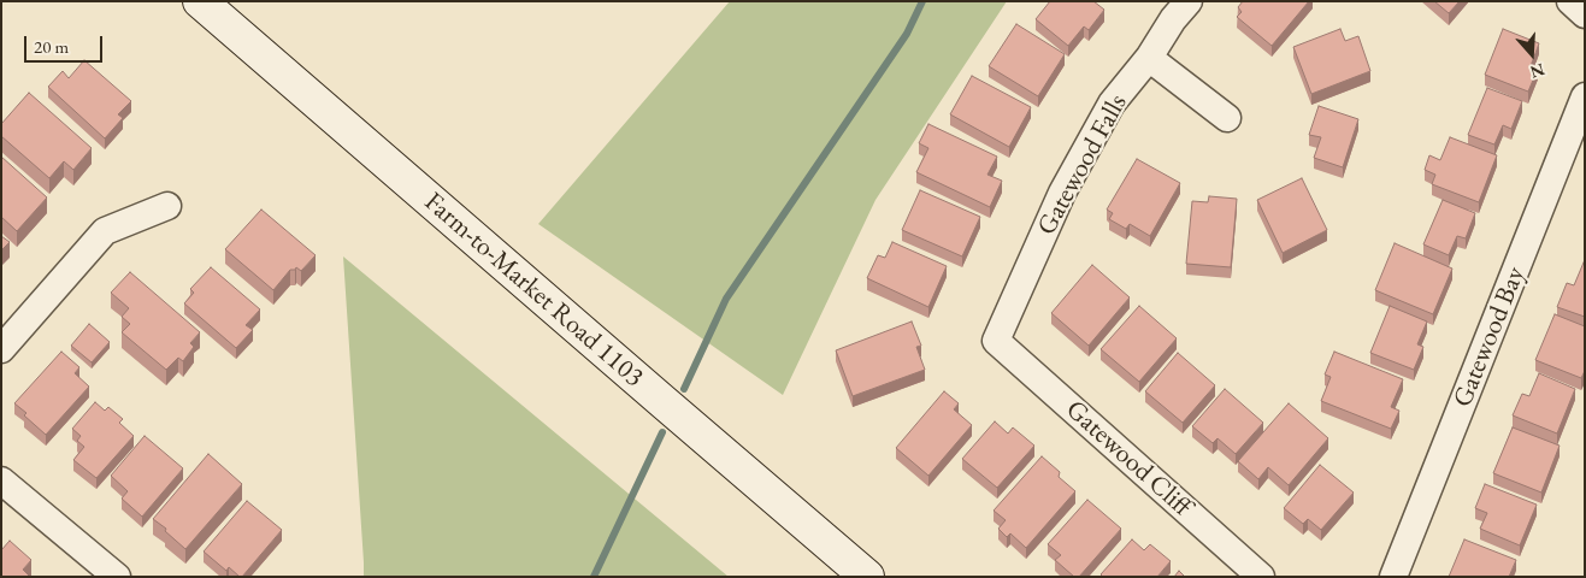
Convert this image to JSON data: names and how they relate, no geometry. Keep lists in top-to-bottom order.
{
  "streets": {
    "main road": ["Farm-to-Market Road 1103"],
    "street": ["Gatewood Falls", "Gatewood Bay", "Gatewood Cliff"]
  },
  "crossings": [
    ["Gatewood Falls", "Gatewood Cliff"]
  ],
  "scale_bar": "20 m",
  "north": "bottom"
}
